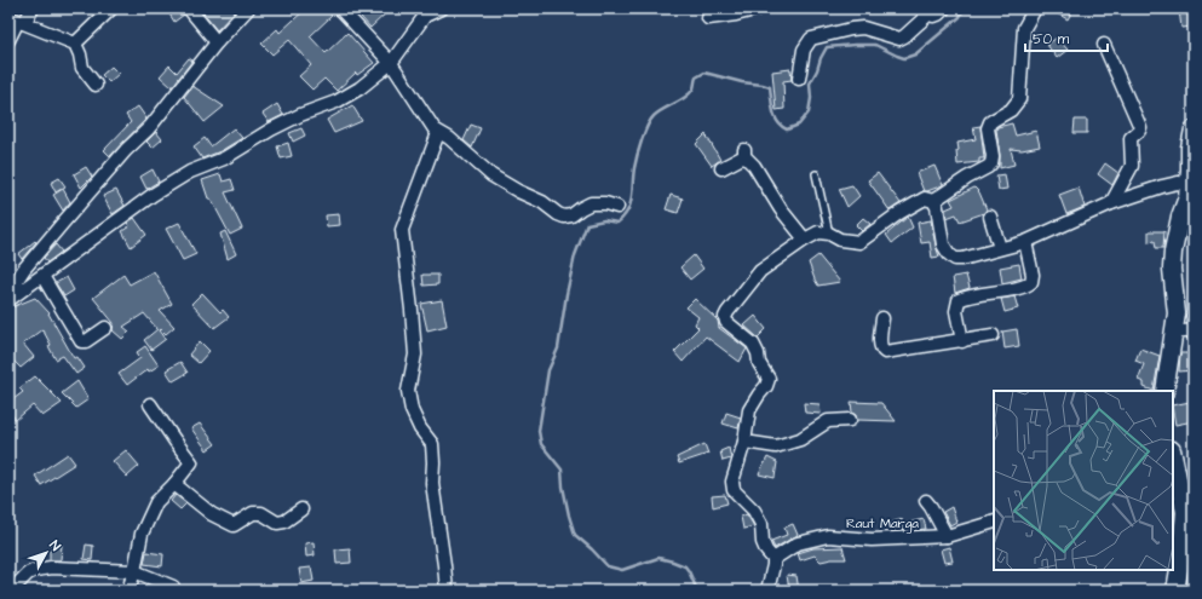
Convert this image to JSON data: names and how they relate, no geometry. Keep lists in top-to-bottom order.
{
  "streets": {
    "street": ["Raut Marga"]
  },
  "scale_bar": "50 m",
  "north": "top right"
}
